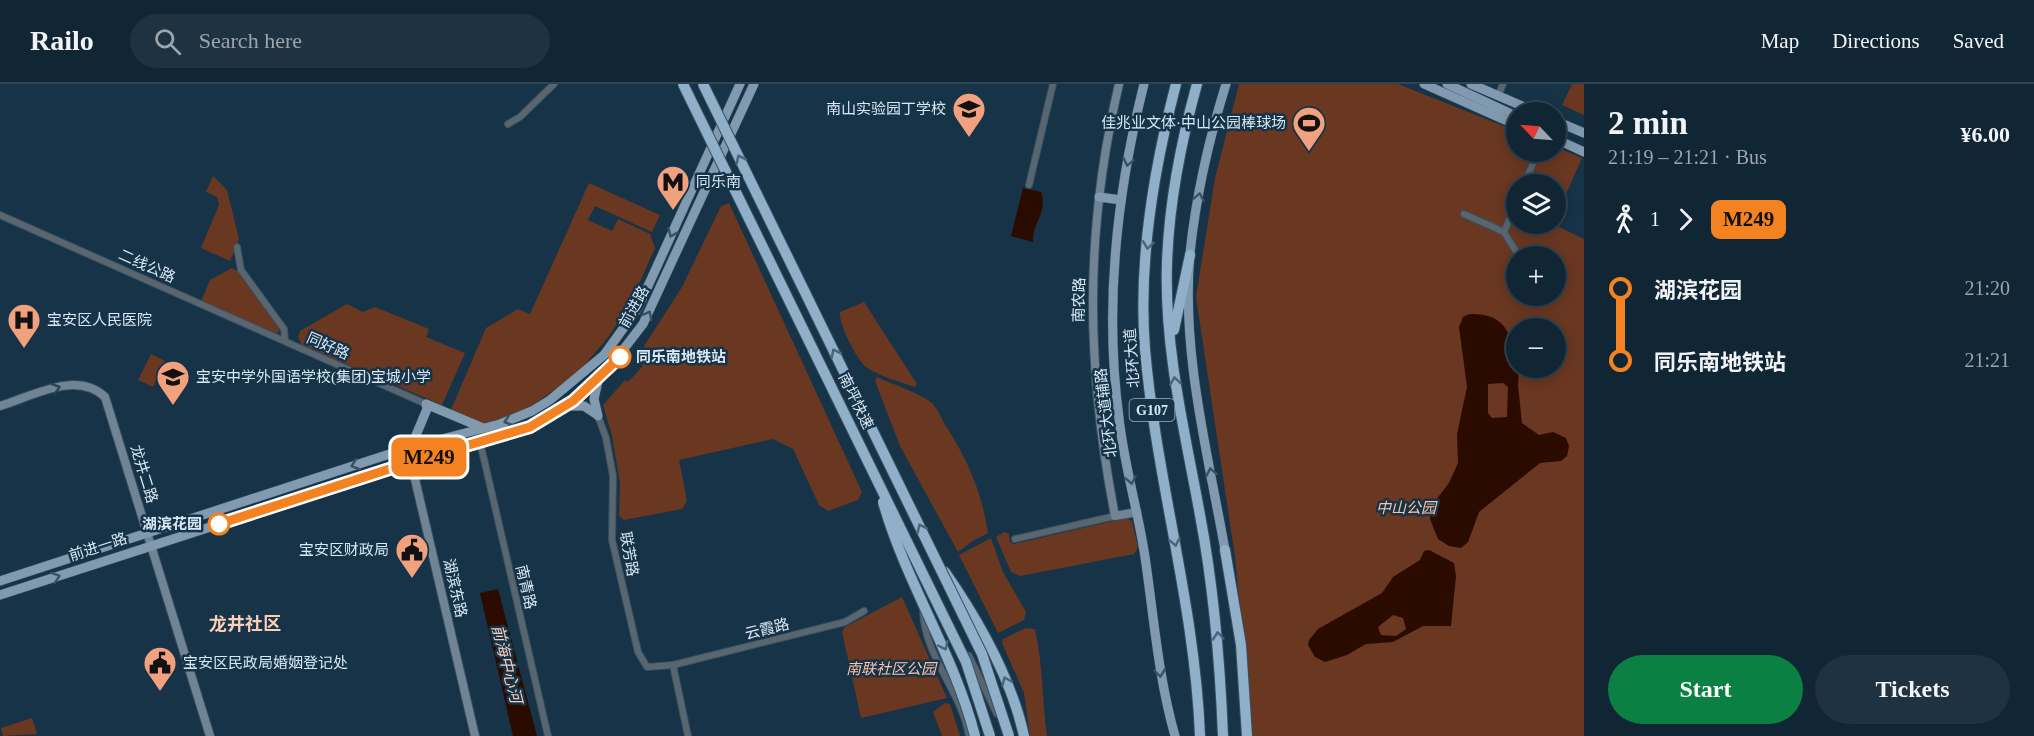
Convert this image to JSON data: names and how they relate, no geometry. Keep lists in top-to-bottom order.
{
  "streets": {
    "highway": ["北环大道", "南坪快速", "G107"],
    "main road": ["前进路", "北环大道辅路", "前进一路"],
    "street": [
      "二线公路",
      "南农路",
      "同好路",
      "龙井二路",
      "联芳路",
      "南青路",
      "湖滨东路",
      "云霞路"
    ]
  },
  "crossings": [
    ["二线公路", "同好路"],
    ["前进路", "前进一路"],
    ["前进路", "南青路"],
    ["前进路", "湖滨东路"],
    ["龙井二路", "前进一路"],
    ["前进一路", "湖滨东路"],
    ["联芳路", "云霞路"]
  ],
  "districts": ["龙井社区"],
  "water": ["前海中心河"],
  "parks": ["中山公园", "南联社区公园"],
  "places": {
    "school or university": ["南山实验园丁学校", "宝安中学外国语学校(集团)宝城小学"],
    "sports": ["佳兆业文体·中山公园棒球场"],
    "metro station": ["同乐南"],
    "hospital": ["宝安区人民医院"],
    "other": ["同乐南地铁站", "湖滨花园"],
    "public building": ["宝安区财政局", "宝安区民政局婚姻登记处"]
  },
  "lines": ["bus line M249"],
  "north": "top left",
  "page": {
    "header": "Railo",
    "search": "Search here",
    "nav": ["Map", "Directions", "Saved"],
    "on_map": "M249",
    "heading": ["2 min", "21:19 – 21:21 · Bus", "¥6.00"],
    "map_buttons": ["+", "−"],
    "legs": ["1", "M249"],
    "list": [
      {
        "name": "湖滨花园",
        "value": "21:20"
      },
      {
        "name": "同乐南地铁站",
        "value": "21:21"
      }
    ],
    "buttons": ["Start", "Tickets"]
  }
}
